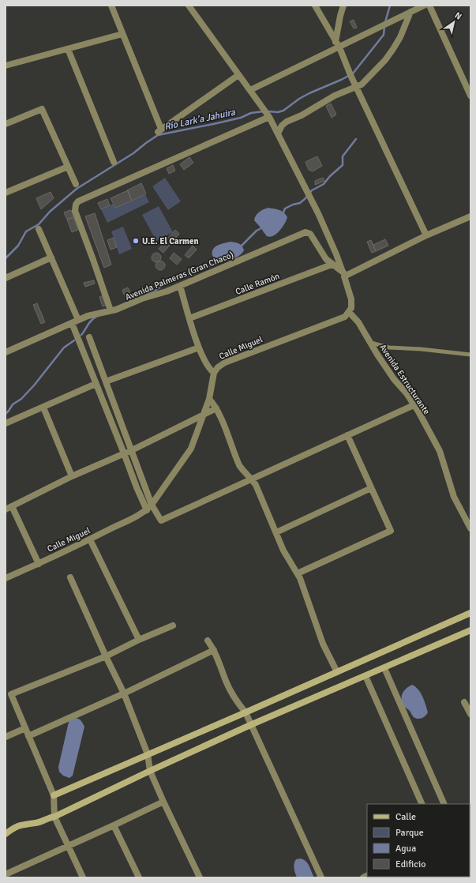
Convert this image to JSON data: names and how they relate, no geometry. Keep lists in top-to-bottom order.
{
  "streets": {
    "street": [
      "Avenida Palmeras (Gran Chaco)",
      "Calle Ramón",
      "Calle Miguel",
      "Avenida Estructurante"
    ]
  },
  "crossings": [
    ["Avenida Palmeras (Gran Chaco)", "Calle Ramón"],
    ["Calle Miguel", "Avenida Estructurante"]
  ],
  "water": ["Río Lark’a Jahuira"],
  "places": ["U.E. El Carmen"],
  "legend": [
    "Calle",
    "Parque",
    "Agua",
    "Edificio"
  ],
  "north": "top right"
}
